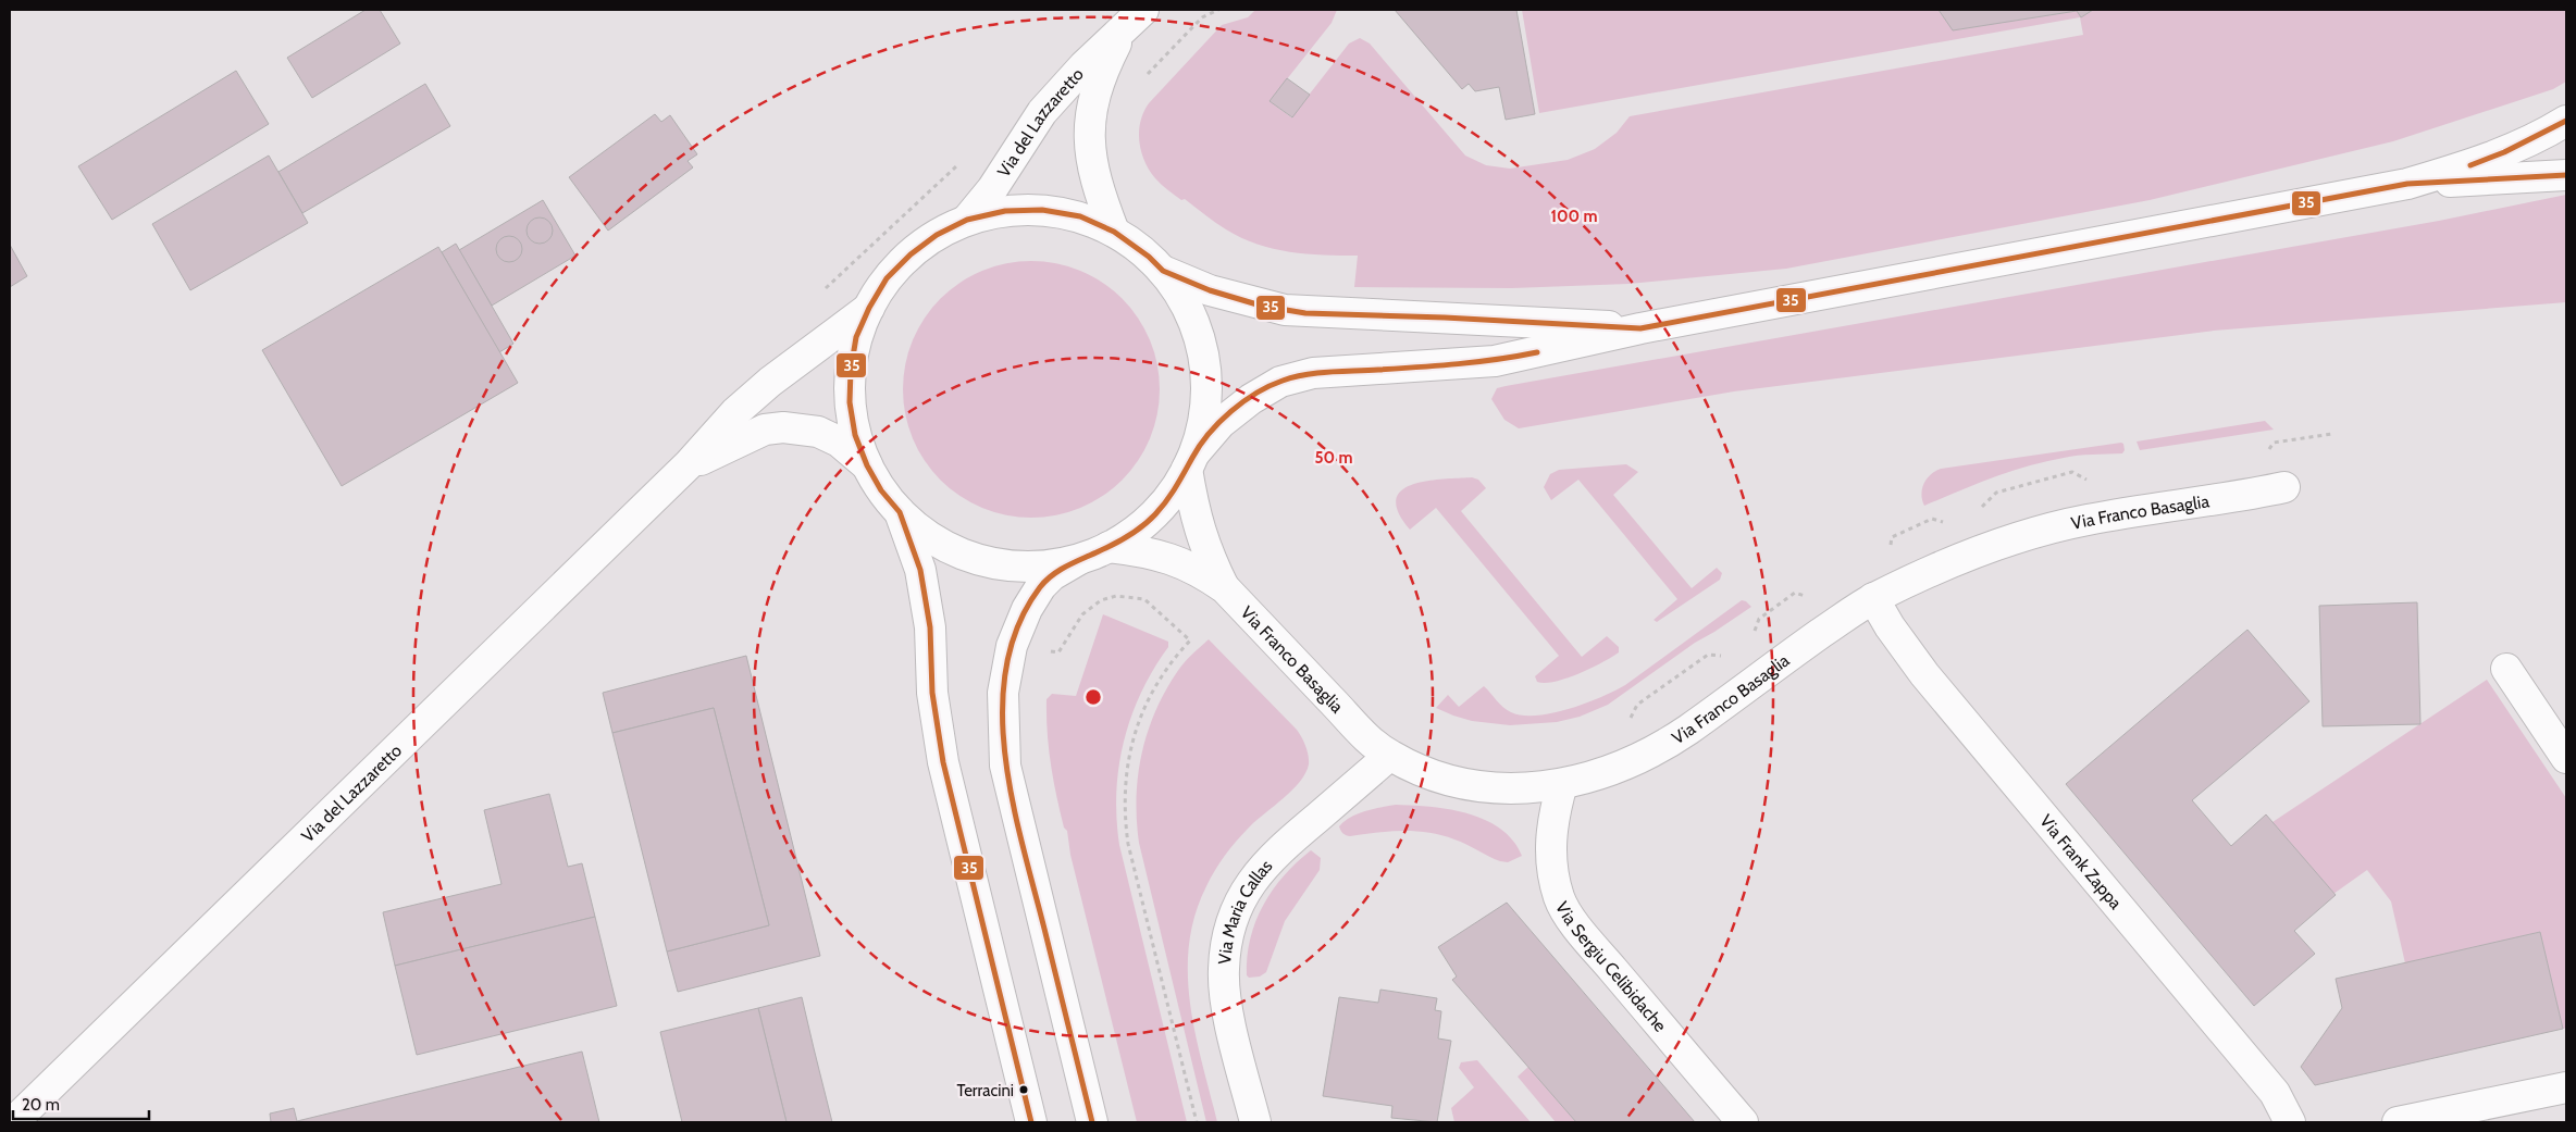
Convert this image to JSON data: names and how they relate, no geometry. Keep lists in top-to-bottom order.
{
  "streets": {
    "street": [
      "Via del Lazzaretto",
      "Via Franco Basaglia",
      "Via Frank Zappa",
      "Via Maria Callas",
      "Via Sergiu Celibidache"
    ]
  },
  "crossings": [
    ["Via Franco Basaglia", "Via Frank Zappa"],
    ["Via Franco Basaglia", "Via Maria Callas"],
    ["Via Franco Basaglia", "Via Sergiu Celibidache"]
  ],
  "places": ["Terracini"],
  "lines": ["transit line 35"],
  "scale_bar": "20 m",
  "rings": ["100 m", "50 m"]
}
